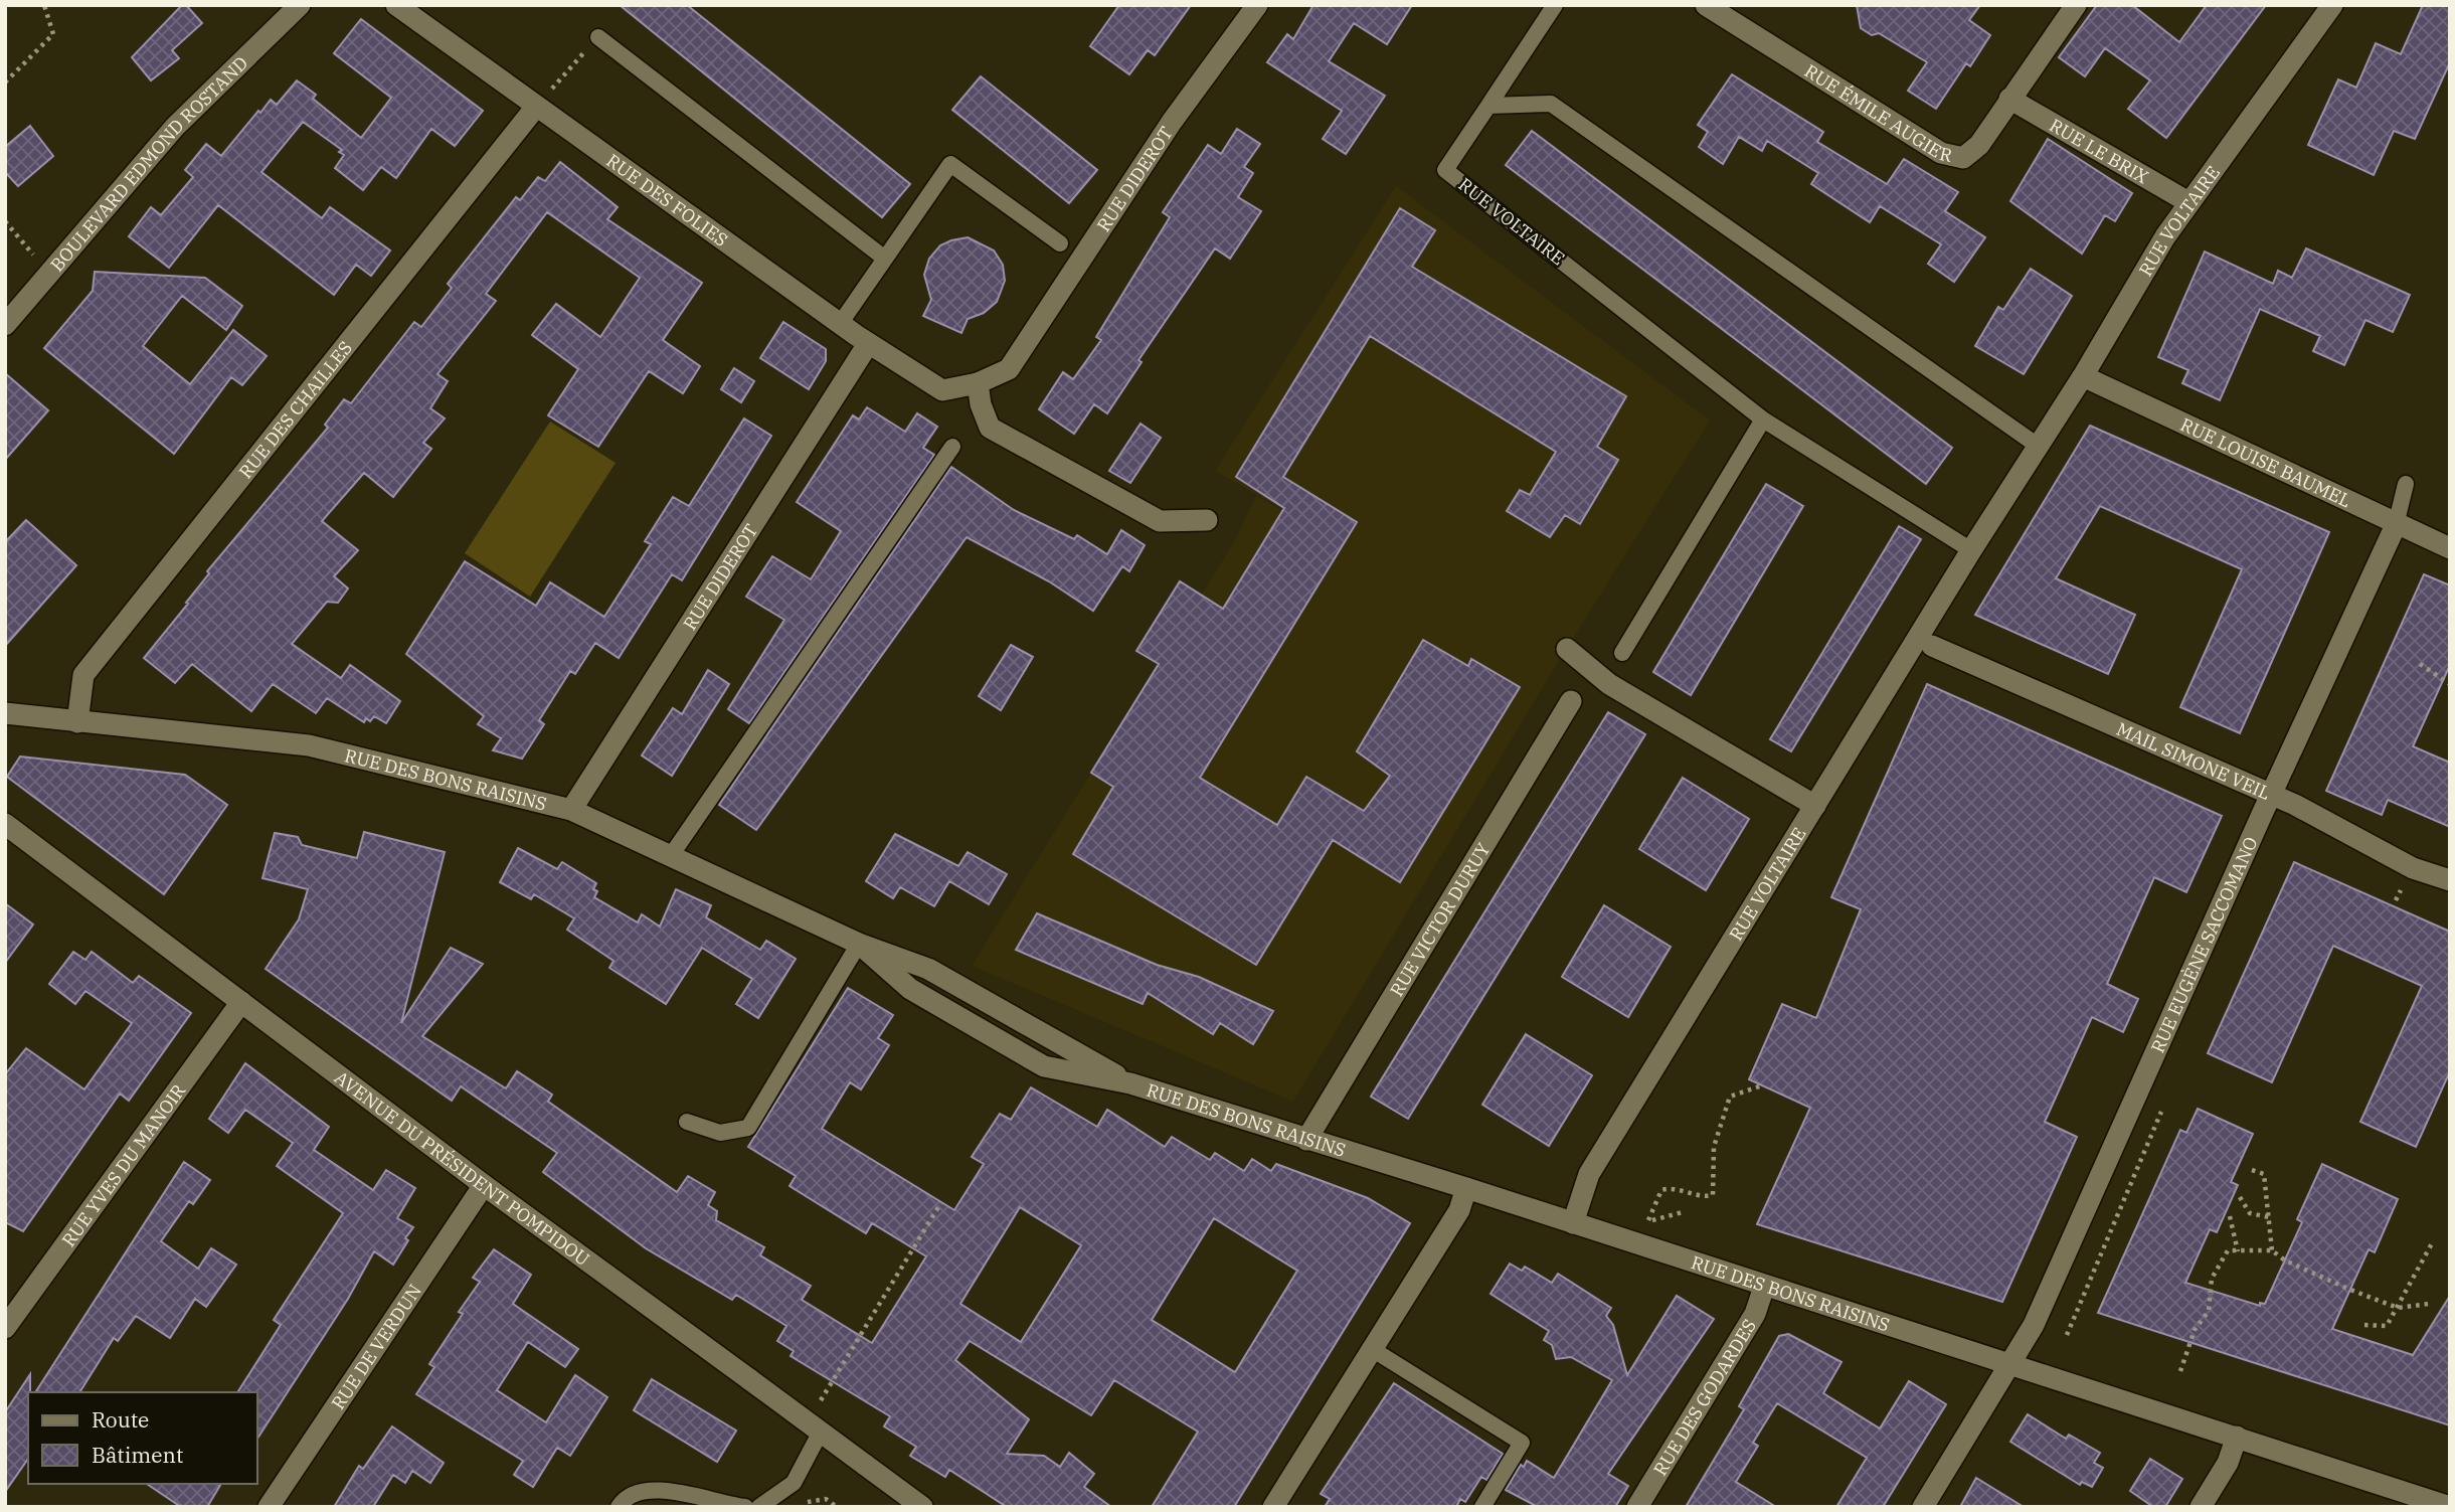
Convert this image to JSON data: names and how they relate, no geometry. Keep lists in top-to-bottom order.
{
  "streets": {
    "street": [
      "RUE ÉMILE AUGIER",
      "RUE LE BRIX",
      "BOULEVARD EDMOND ROSTAND",
      "RUE DIDEROT",
      "RUE DES FOLIES",
      "RUE VOLTAIRE",
      "RUE DES CHAILLES",
      "RUE LOUISE BAUMEL",
      "MAIL SIMONE VEIL",
      "RUE DES BONS RAISINS",
      "RUE VICTOR DURUY",
      "RUE EUGÈNE SACCOMANO",
      "RUE YVES DU MANOIR",
      "AVENUE DU PRÉSIDENT POMPIDOU",
      "RUE DE VERDUN",
      "RUE DES GODARDES"
    ]
  },
  "crossings": [
    ["RUE ÉMILE AUGIER", "RUE LE BRIX"],
    ["RUE LE BRIX", "RUE VOLTAIRE"],
    ["RUE DIDEROT", "RUE DES FOLIES"],
    ["RUE DIDEROT", "RUE DES BONS RAISINS"],
    ["RUE DES FOLIES", "RUE DES CHAILLES"],
    ["RUE VOLTAIRE", "RUE LOUISE BAUMEL"],
    ["RUE VOLTAIRE", "RUE DES BONS RAISINS"],
    ["RUE DES CHAILLES", "RUE DES BONS RAISINS"],
    ["RUE LOUISE BAUMEL", "RUE EUGÈNE SACCOMANO"],
    ["MAIL SIMONE VEIL", "RUE EUGÈNE SACCOMANO"],
    ["RUE DES BONS RAISINS", "RUE VICTOR DURUY"],
    ["RUE DES BONS RAISINS", "RUE EUGÈNE SACCOMANO"],
    ["RUE DES BONS RAISINS", "RUE DES GODARDES"],
    ["RUE YVES DU MANOIR", "AVENUE DU PRÉSIDENT POMPIDOU"],
    ["AVENUE DU PRÉSIDENT POMPIDOU", "RUE DE VERDUN"]
  ],
  "legend": ["Route", "Bâtiment"]
}
